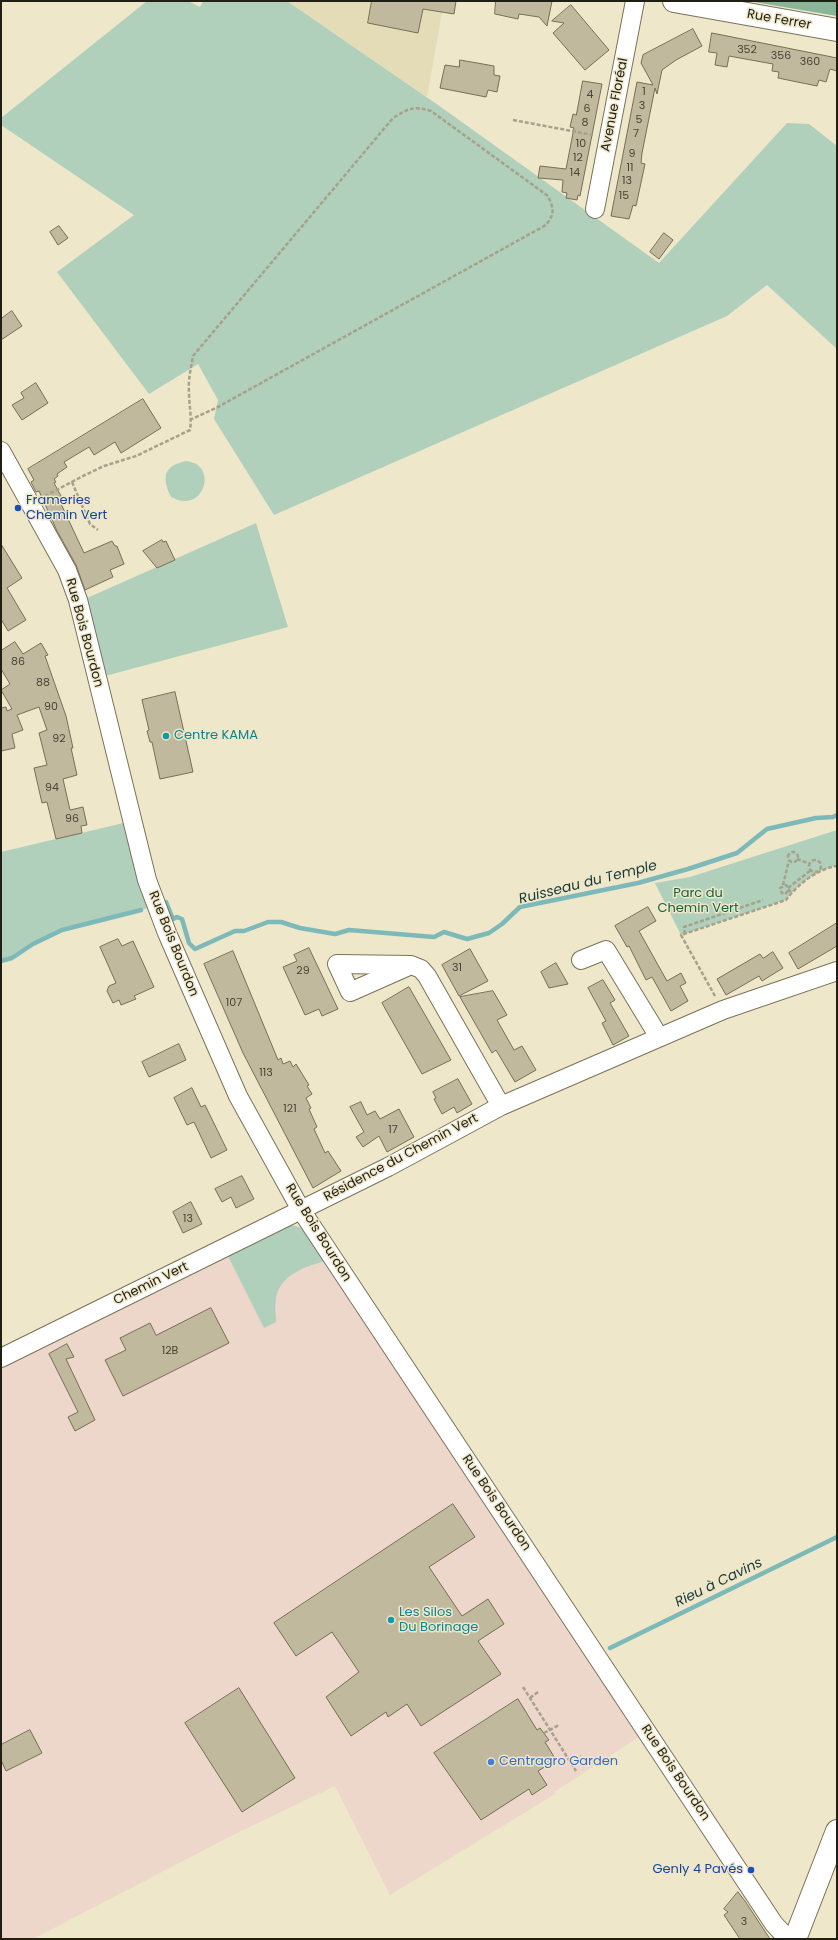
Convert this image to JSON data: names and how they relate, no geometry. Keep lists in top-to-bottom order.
{
  "streets": {
    "main road": ["Rue Ferrer"],
    "street": [
      "Avenue Floréal",
      "Rue Bois Bourdon",
      "Résidence du Chemin Vert",
      "Chemin Vert"
    ]
  },
  "crossings": [
    ["Rue Bois Bourdon", "Résidence du Chemin Vert"],
    ["Rue Bois Bourdon", "Chemin Vert"],
    ["Résidence du Chemin Vert", "Chemin Vert"]
  ],
  "water": ["Ruisseau du Temple", "Rieu à Cavins"],
  "parks": ["Parc du Chemin Vert"],
  "places": [
    "Frameries Chemin Vert",
    "Centre KAMA",
    "Les Silos Du Borinage",
    "Centragro Garden",
    "Genly 4 Pavés"
  ],
  "house_numbers": [
    "352",
    "356",
    "360",
    "1",
    "4",
    "3",
    "6",
    "5",
    "8",
    "7",
    "10",
    "9",
    "12",
    "11",
    "14",
    "13",
    "15",
    "86",
    "88",
    "90",
    "92",
    "94",
    "96",
    "31",
    "29",
    "107",
    "113",
    "121",
    "17",
    "13",
    "12B",
    "3"
  ]
}
